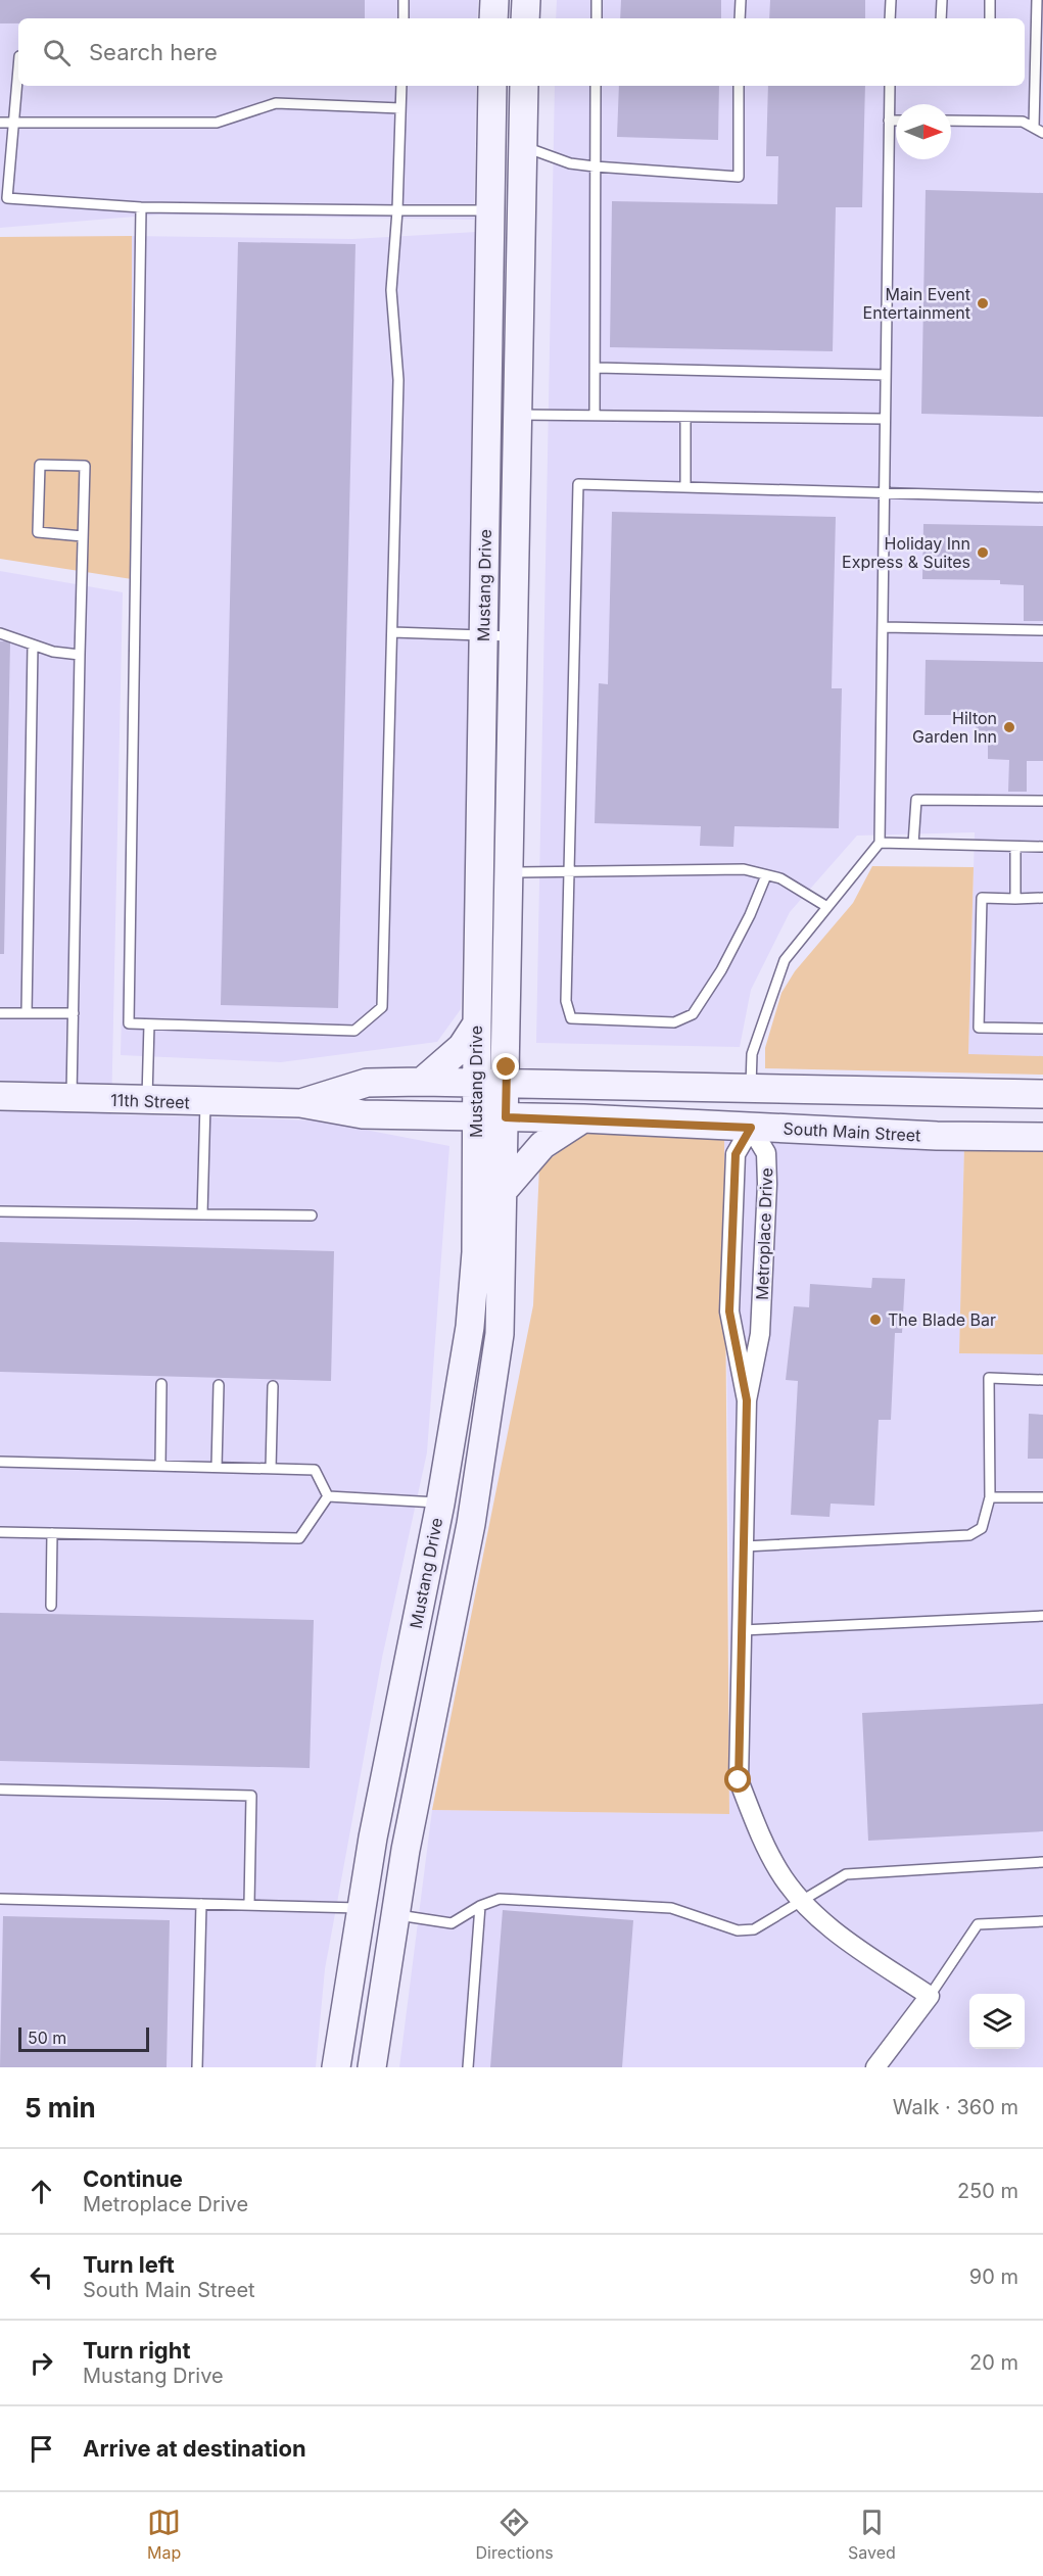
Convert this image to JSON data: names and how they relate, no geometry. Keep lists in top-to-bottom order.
{
  "streets": {
    "main road": ["Mustang Drive", "11th Street", "South Main Street"],
    "street": ["Metroplace Drive"]
  },
  "crossings": [
    ["Mustang Drive", "11th Street"],
    ["Mustang Drive", "South Main Street"],
    ["11th Street", "South Main Street"],
    ["South Main Street", "Metroplace Drive"]
  ],
  "places": [
    "Main Event Entertainment",
    "Holiday Inn Express & Suites",
    "Hilton Garden Inn",
    "The Blade Bar"
  ],
  "scale_bar": "50 m",
  "north": "right",
  "page": {
    "search": "Search here",
    "scale": "50 m",
    "heading": ["5 min", "Walk · 360 m"],
    "list": [
      ["Continue", "Metroplace Drive", "250 m"],
      ["Turn left", "South Main Street", "90 m"],
      ["Turn right", "Mustang Drive", "20 m"],
      "Arrive at destination"
    ],
    "nav": ["Map", "Directions", "Saved"]
  }
}
